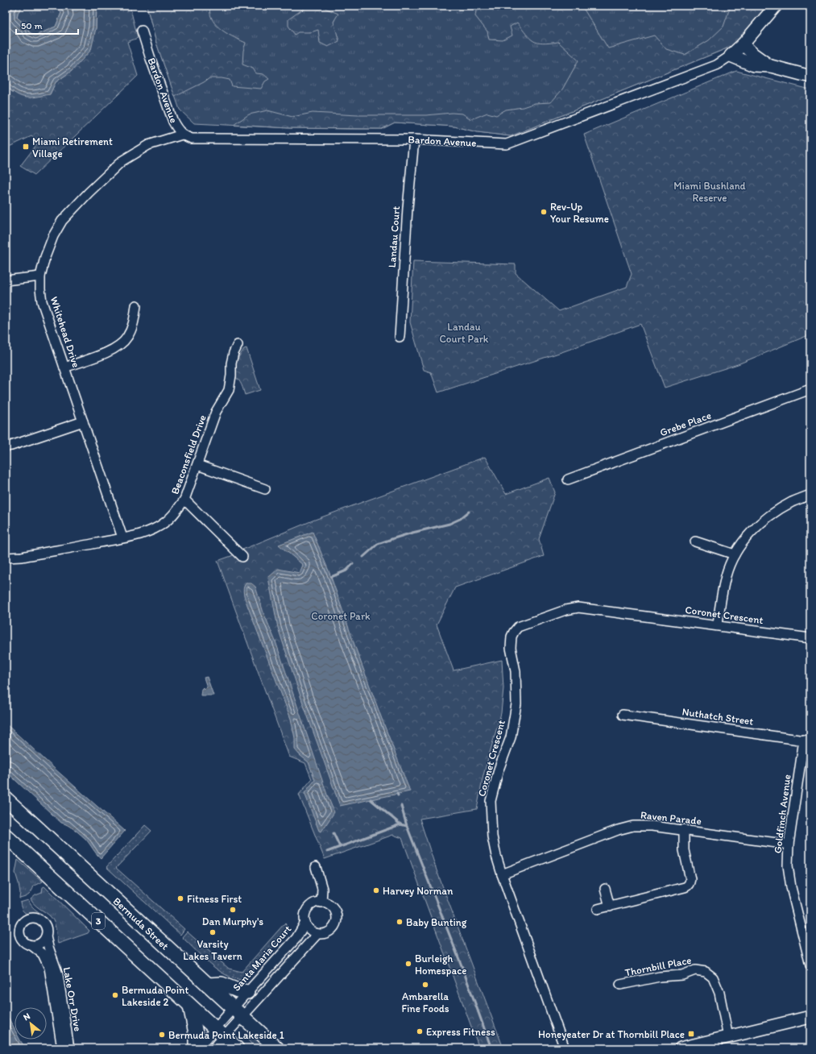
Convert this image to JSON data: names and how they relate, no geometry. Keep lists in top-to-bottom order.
{
  "streets": {
    "main road": ["3", "Bermuda Street"],
    "street": [
      "Bardon Avenue",
      "Landau Court",
      "Whitehead Drive",
      "Grebe Place",
      "Beaconsfield Drive",
      "Coronet Crescent",
      "Nuthatch Street",
      "Goldfinch Avenue",
      "Raven Parade",
      "Santa Maria Court",
      "Thornbill Place",
      "Lake Orr Drive"
    ]
  },
  "crossings": [
    ["Bardon Avenue", "Landau Court"],
    ["Bardon Avenue", "Whitehead Drive"],
    ["Whitehead Drive", "Beaconsfield Drive"],
    ["Coronet Crescent", "Raven Parade"],
    ["Nuthatch Street", "Goldfinch Avenue"],
    ["Goldfinch Avenue", "Raven Parade"],
    ["Bermuda Street", "Santa Maria Court"]
  ],
  "parks": ["Miami Bushland Reserve", "Landau Court Park", "Coronet Park"],
  "places": {
    "transit": ["Miami Retirement Village", "Honeyeater Dr at Thornbill Place"],
    "other": [
      "Rev-Up Your Resume",
      "Harvey Norman",
      "Fitness First",
      "Dan Murphy's",
      "Baby Bunting",
      "Varsity Lakes Tavern",
      "Burleigh Homespace",
      "Ambarella Fine Foods",
      "Bermuda Point Lakeside 2",
      "Express Fitness",
      "Bermuda Point Lakeside 1"
    ]
  },
  "scale_bar": "50 m",
  "north": "top left"
}
